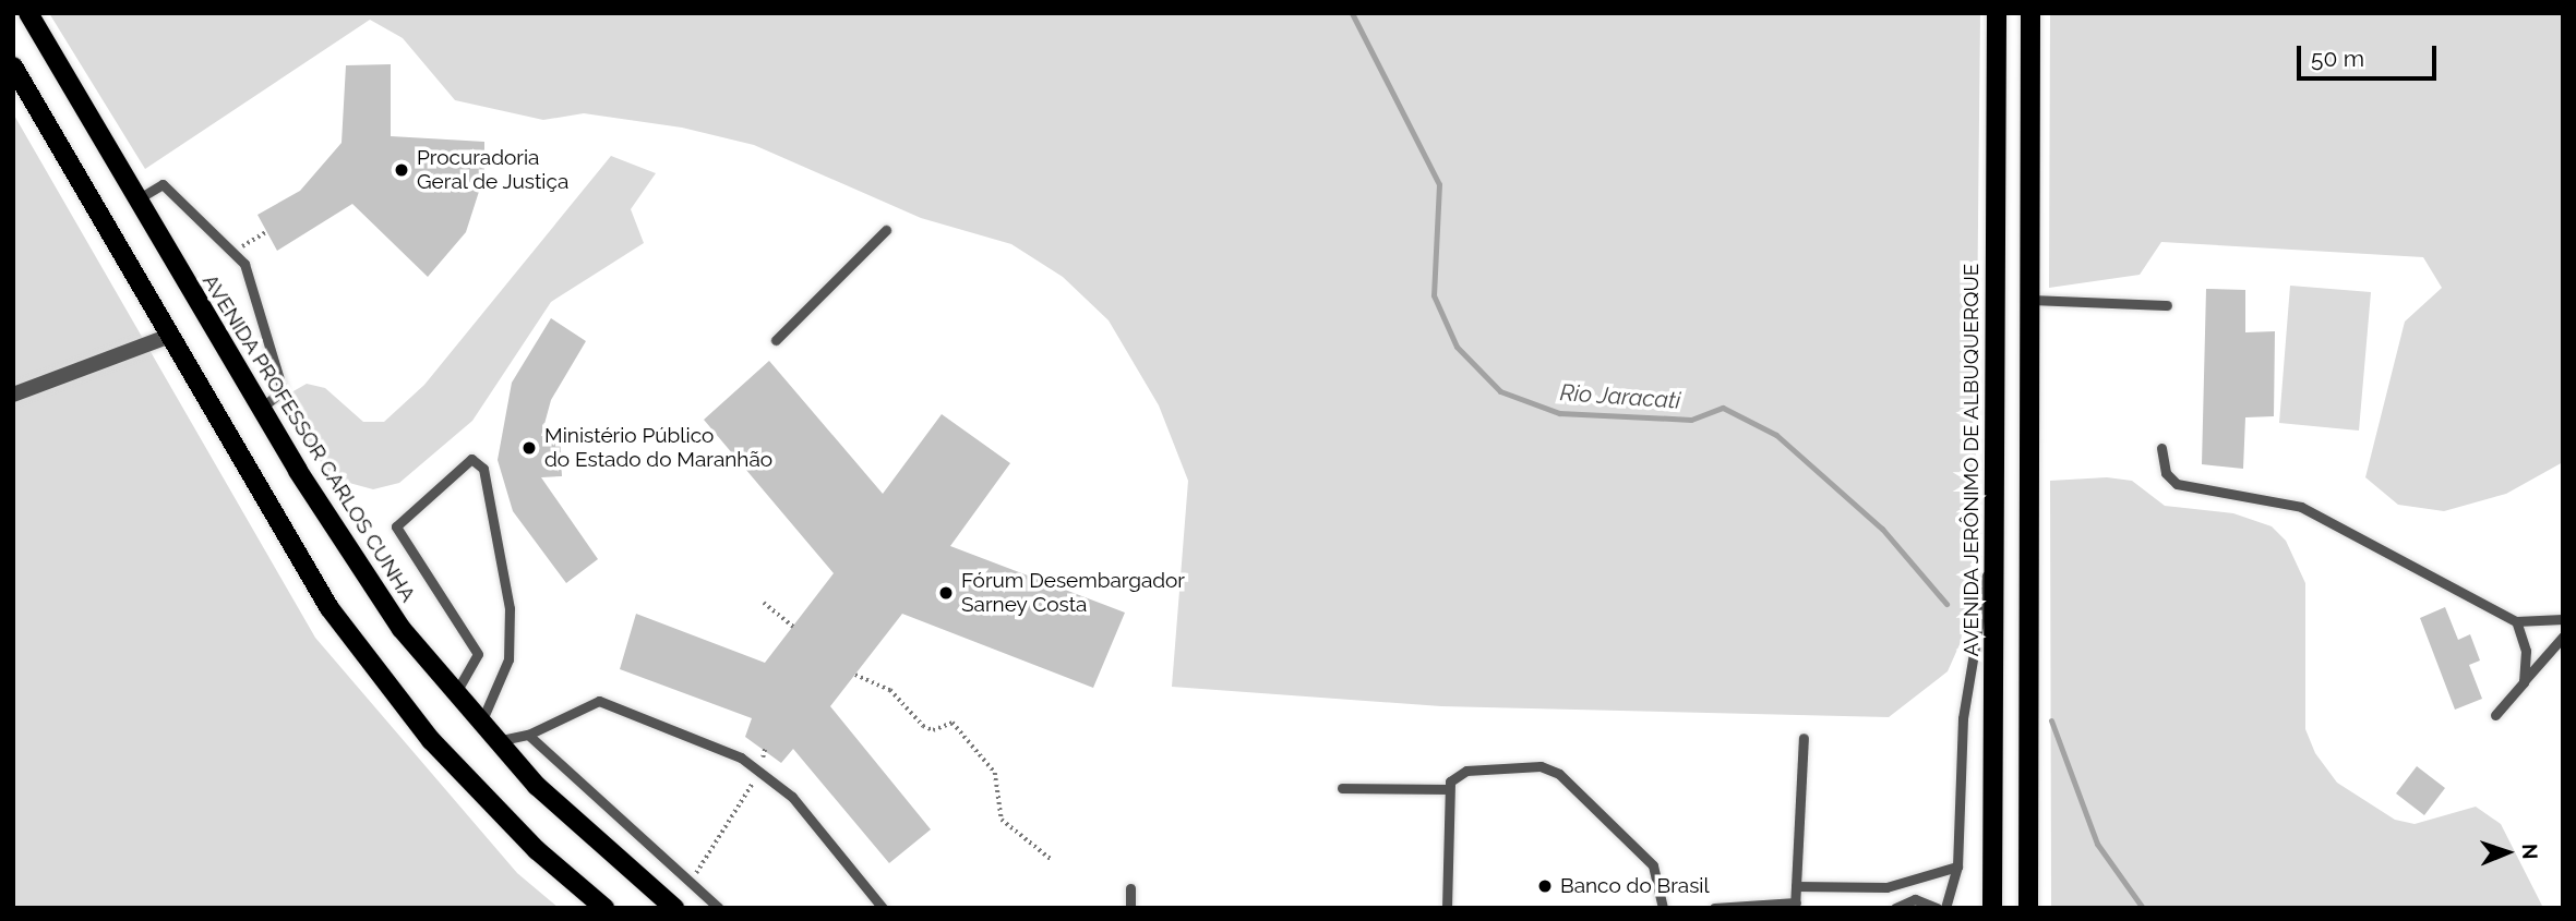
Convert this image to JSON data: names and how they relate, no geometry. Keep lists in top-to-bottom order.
{
  "streets": {
    "main road": ["AVENIDA PROFESSOR CARLOS CUNHA", "AVENIDA JERÔNIMO DE ALBUQUERQUE"]
  },
  "water": ["Rio Jaracati"],
  "places": [
    "Procuradoria Geral de Justiça",
    "Ministério Público do Estado do Maranhão",
    "Fórum Desembargador Sarney Costa",
    "Banco do Brasil"
  ],
  "scale_bar": "50 m",
  "north": "right"
}
